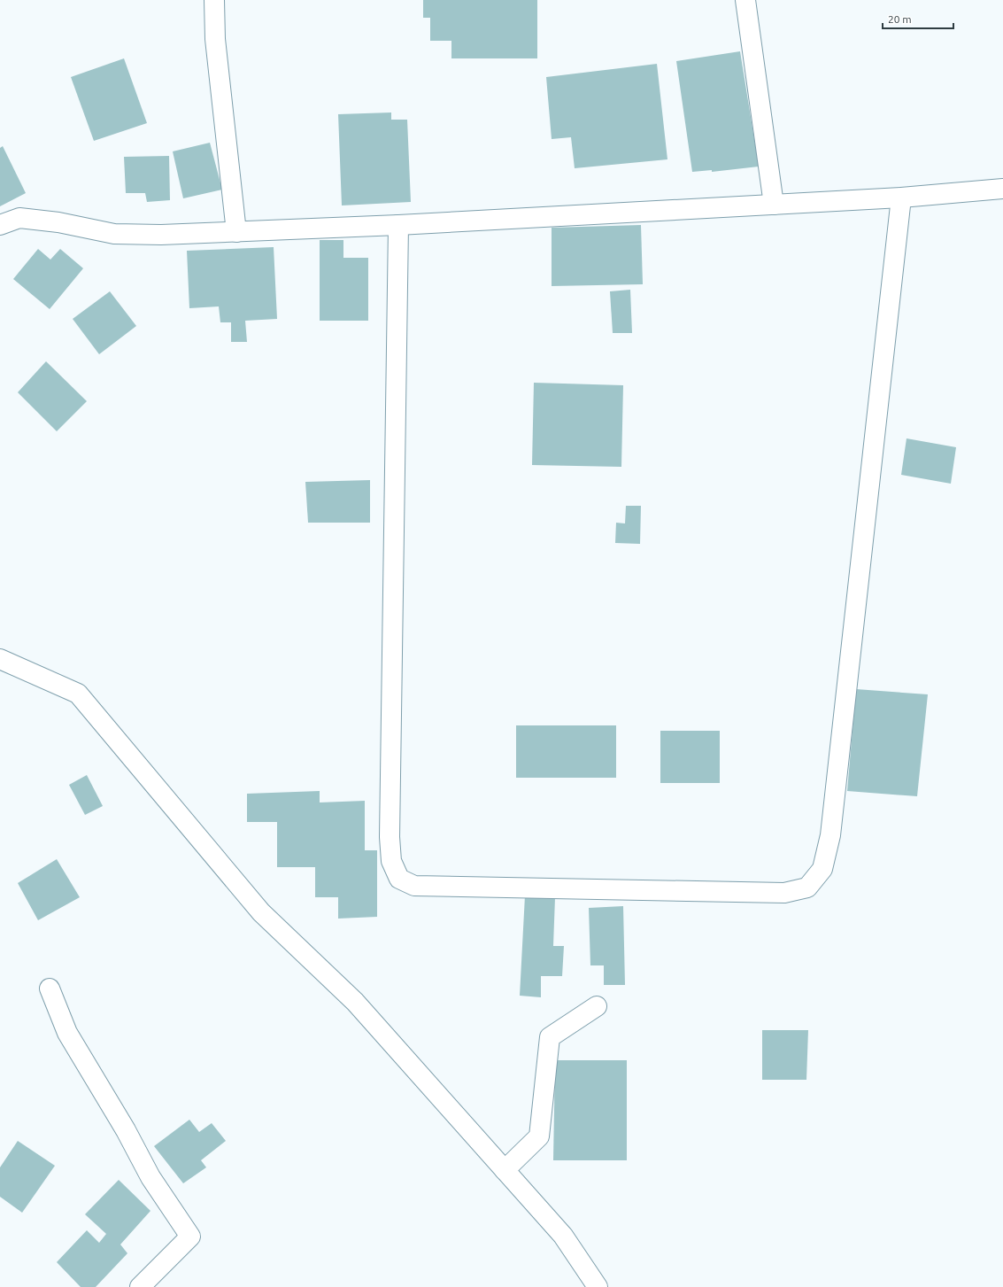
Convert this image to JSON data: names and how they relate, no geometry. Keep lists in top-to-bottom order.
{
  "scale_bar": "20 m"
}
